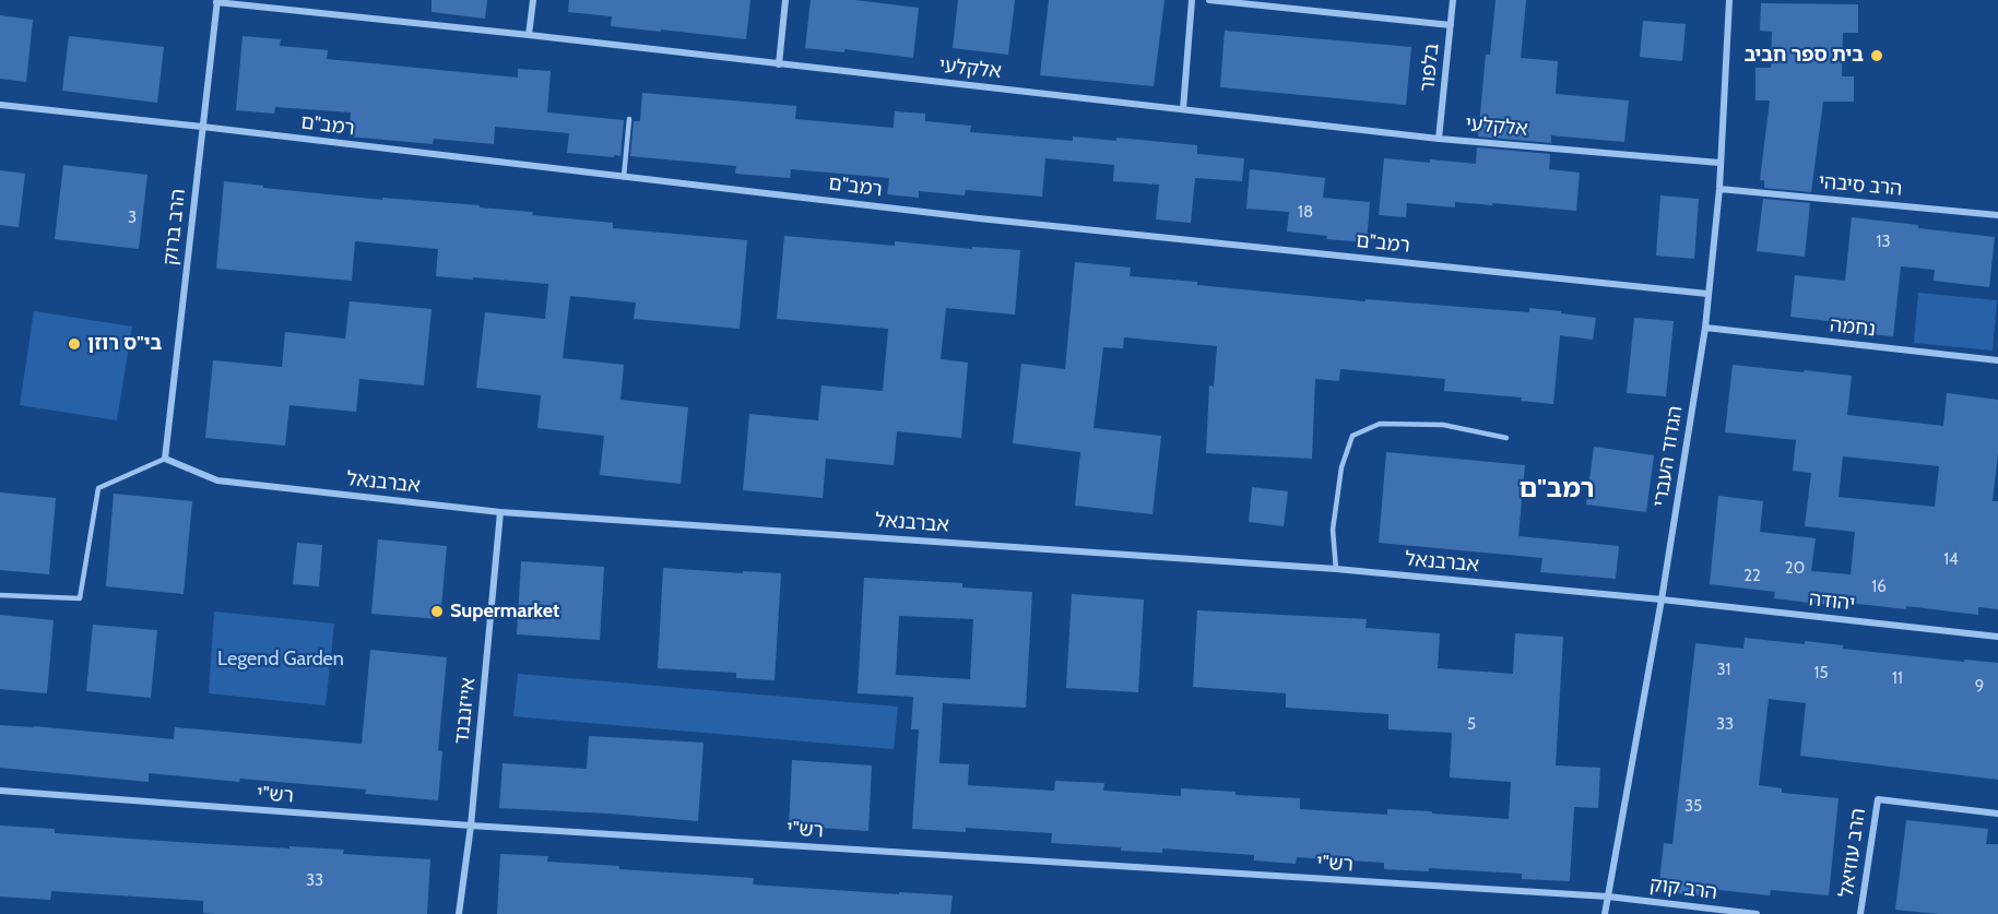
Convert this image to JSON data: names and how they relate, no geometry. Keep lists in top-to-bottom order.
{
  "streets": {
    "street": [
      "בלפור",
      "אלקלעי",
      "רמב\"ם",
      "הרב סיבהי",
      "הרב ברוק",
      "נחמה",
      "הגדוד העברי",
      "אברבנאל",
      "יהודה",
      "אייזנבנד",
      "רש\"י",
      "הרב עוזיאל",
      "הרב קוק"
    ]
  },
  "crossings": [
    ["בלפור", "אלקלעי"],
    ["אלקלעי", "הרב ברוק"],
    ["אלקלעי", "הגדוד העברי"],
    ["רמב\"ם", "הרב ברוק"],
    ["רמב\"ם", "הגדוד העברי"],
    ["הרב סיבהי", "הגדוד העברי"],
    ["הרב ברוק", "אברבנאל"],
    ["נחמה", "הגדוד העברי"],
    ["הגדוד העברי", "אברבנאל"],
    ["הגדוד העברי", "יהודה"],
    ["הגדוד העברי", "רש\"י"],
    ["הגדוד העברי", "הרב קוק"],
    ["אברבנאל", "יהודה"],
    ["אברבנאל", "אייזנבנד"],
    ["אייזנבנד", "רש\"י"],
    ["רש\"י", "הרב קוק"]
  ],
  "districts": ["רמב\"ם"],
  "parks": ["Legend Garden"],
  "places": ["בית ספר חביב", "בי\"ס רוזן", "Supermarket"],
  "house_numbers": [
    "18",
    "3",
    "13",
    "14",
    "20",
    "22",
    "16",
    "31",
    "15",
    "11",
    "9",
    "5",
    "33",
    "35",
    "33"
  ]
}
